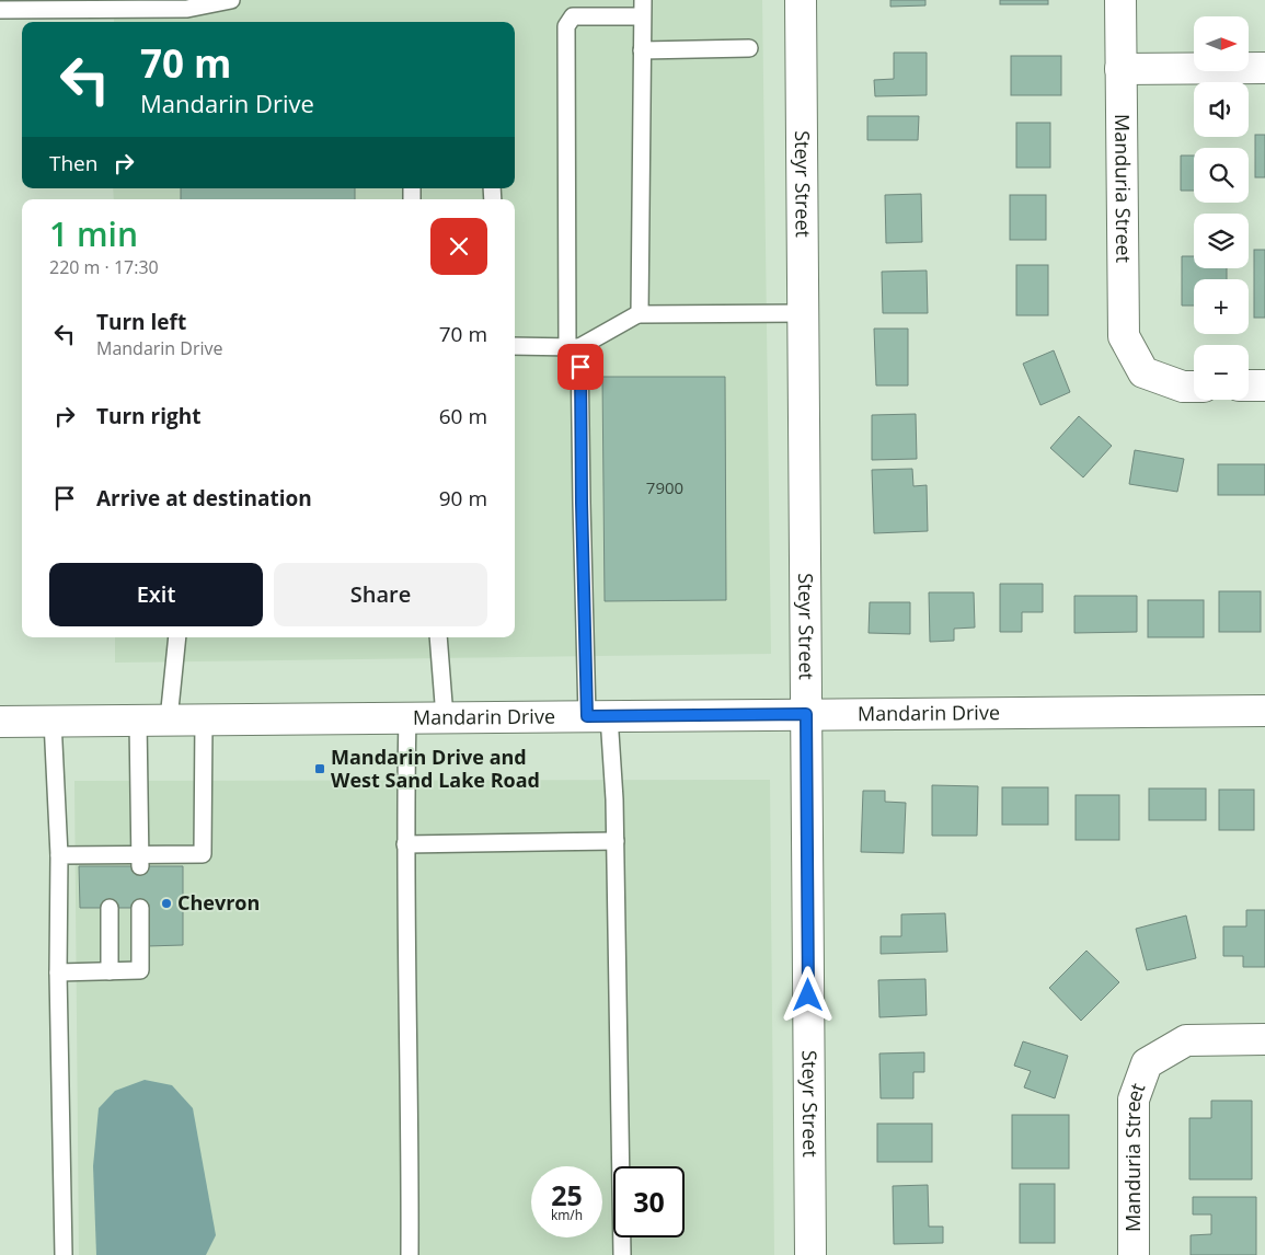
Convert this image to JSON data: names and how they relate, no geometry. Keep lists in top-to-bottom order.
{
  "streets": {
    "street": ["Steyr Street", "Manduria Street", "Mandarin Drive"]
  },
  "crossings": [
    ["Steyr Street", "Mandarin Drive"]
  ],
  "places": {
    "transit": ["Mandarin Drive and West Sand Lake Road"],
    "other": ["Chevron"]
  },
  "house_numbers": ["7900"],
  "north": "right",
  "page": {
    "map_buttons": ["+", "−"],
    "turn": ["70 m", "Mandarin Drive"],
    "then": "Then",
    "heading": ["1 min", "220 m · 17:30"],
    "list": [
      {
        "name": "Turn left",
        "note": "Mandarin Drive",
        "value": "70 m"
      },
      {
        "name": "Turn right",
        "value": "60 m"
      },
      {
        "name": "Arrive at destination",
        "value": "90 m"
      }
    ],
    "buttons": ["Exit", "Share"],
    "speed": "25 km/h",
    "limit": "30"
  }
}
